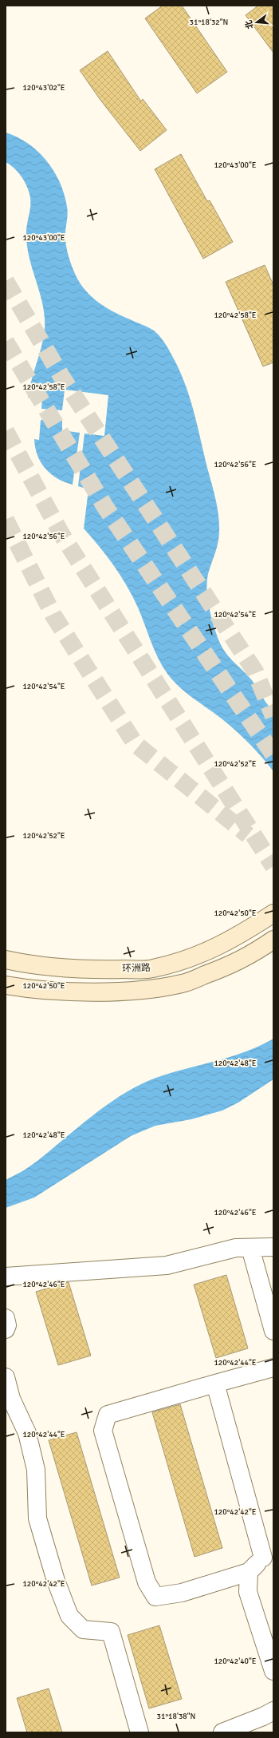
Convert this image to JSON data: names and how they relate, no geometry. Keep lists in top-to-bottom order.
{
  "streets": {
    "street": ["环洲路"]
  },
  "north": "left",
  "coordinates": [
    "31°18'32\"N",
    "120°43'02\"E",
    "120°43'00\"E",
    "120°42'58\"E",
    "120°42'56\"E",
    "120°42'54\"E",
    "120°42'52\"E",
    "120°42'50\"E",
    "120°42'48\"E",
    "120°42'46\"E",
    "120°42'44\"E",
    "120°42'42\"E",
    "120°42'40\"E",
    "31°18'38\"N"
  ]
}
